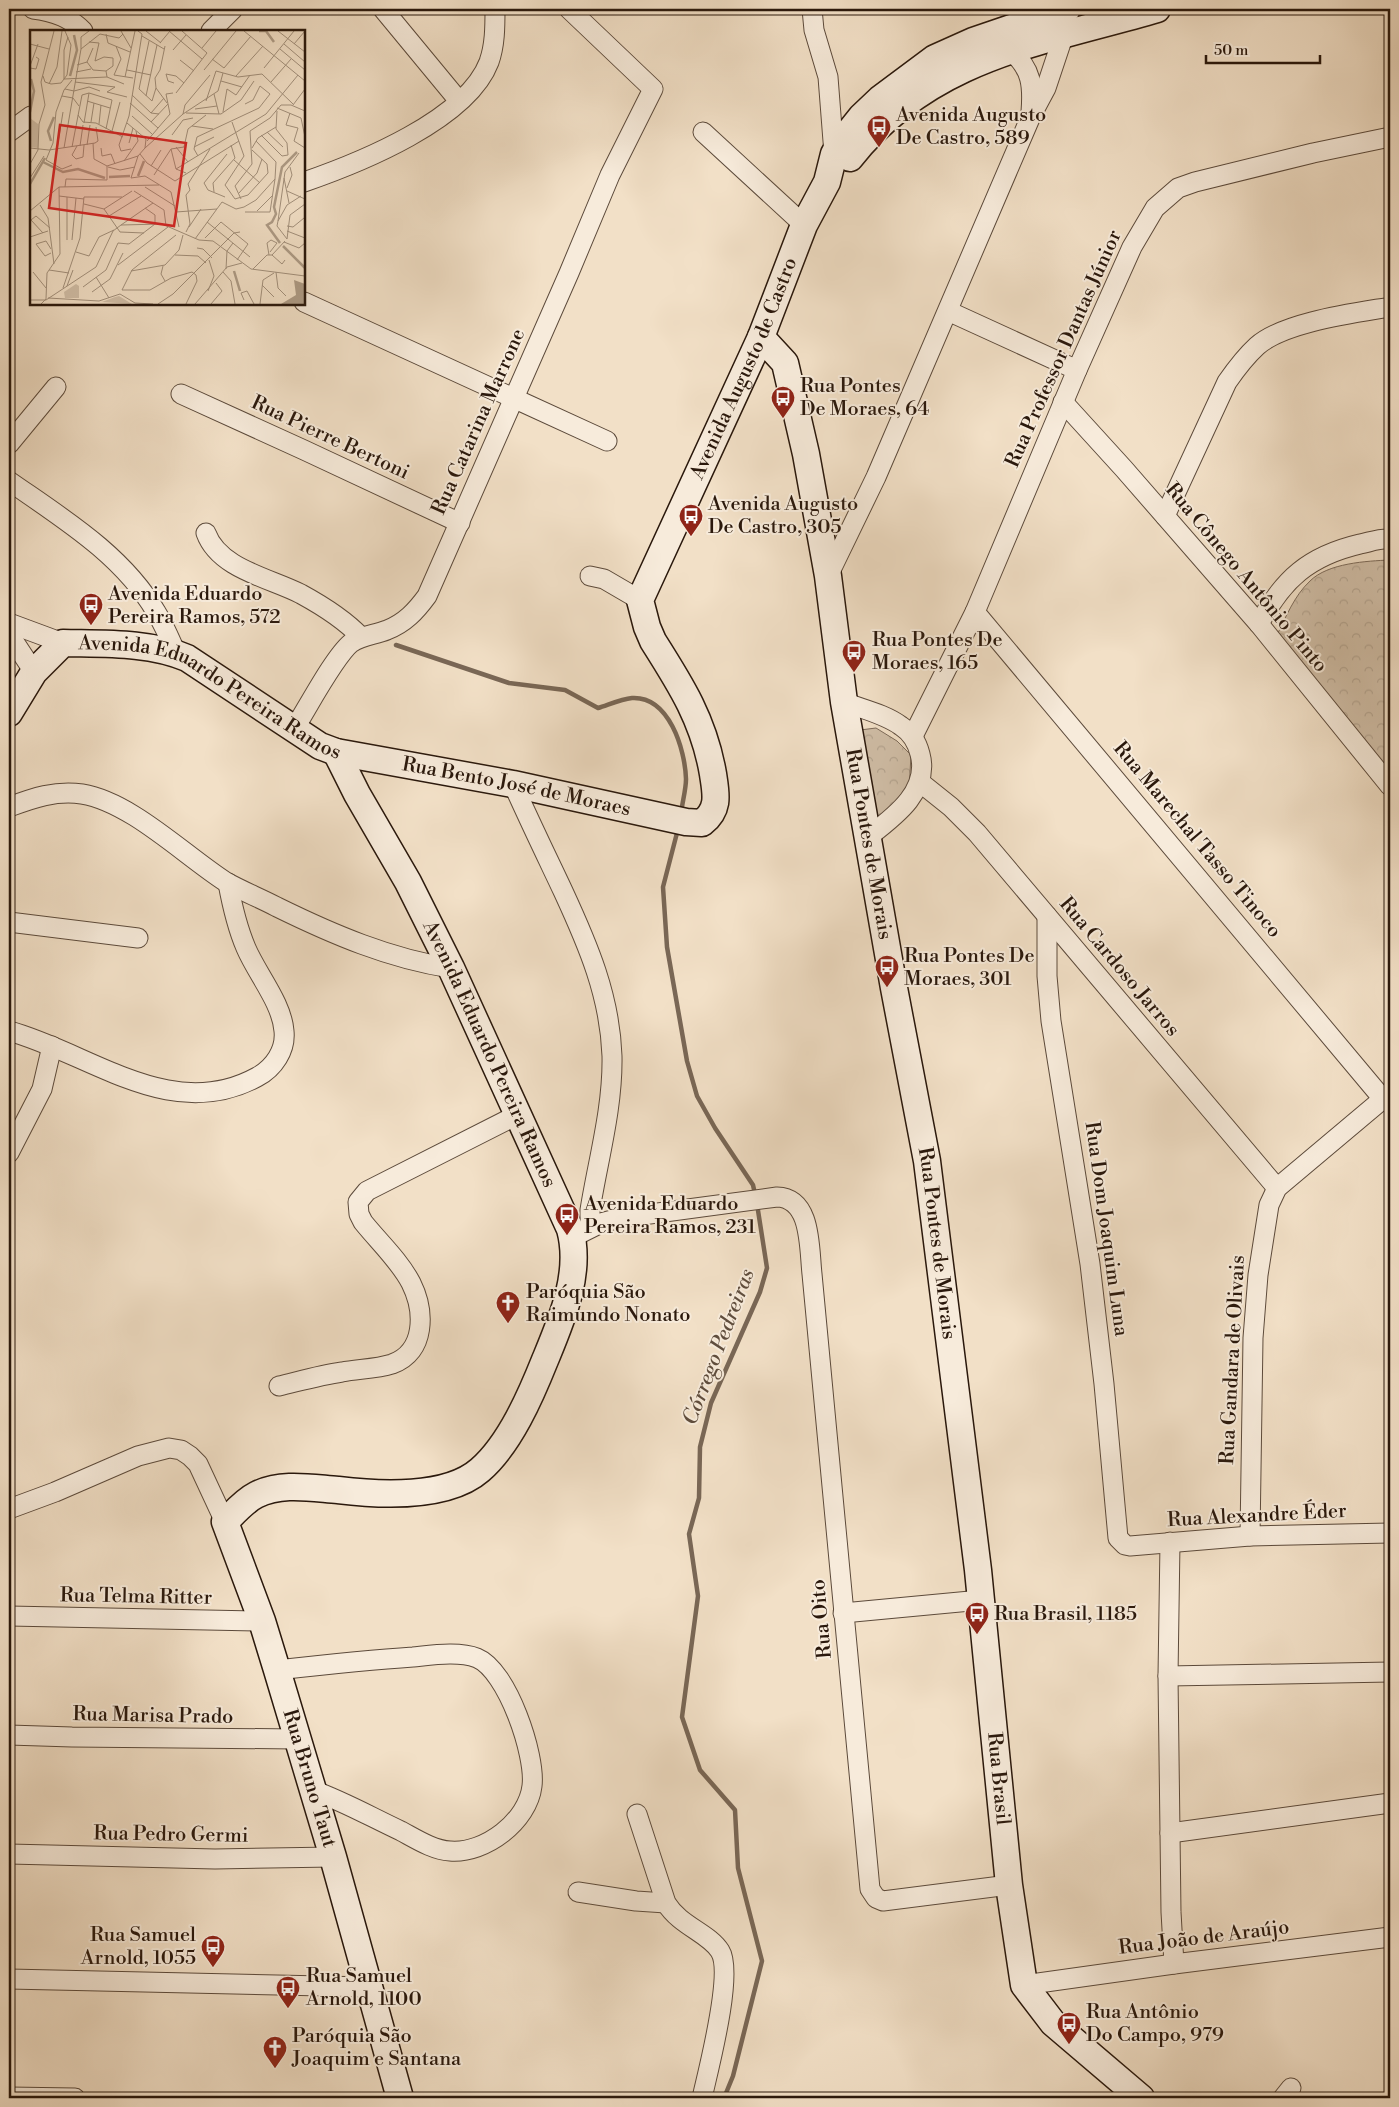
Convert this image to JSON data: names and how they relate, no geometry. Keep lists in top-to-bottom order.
{
  "streets": {
    "street": [
      "Rua Professor Dantas Júnior",
      "Avenida Augusto de Castro",
      "Rua Catarina Marrone",
      "Rua Pierre Bertoni",
      "Rua Cônego Antônio Pinto",
      "Avenida Eduardo Pereira Ramos",
      "Rua Bento José de Moraes",
      "Rua Marechal Tasso Tinoco",
      "Rua Pontes de Morais",
      "Rua Cardoso Jarros",
      "Rua Dom Joaquim Luna",
      "Rua Gandara de Olivais",
      "Rua Alexandre Éder",
      "Rua Telma Ritter",
      "Rua Oito",
      "Rua Marisa Prado",
      "Rua Brasil",
      "Rua Bruno Taut",
      "Rua Pedro Germi",
      "Rua João de Araújo"
    ]
  },
  "crossings": [
    ["Rua Professor Dantas Júnior", "Rua Cônego Antônio Pinto"],
    ["Rua Professor Dantas Júnior", "Rua Marechal Tasso Tinoco"],
    ["Avenida Augusto de Castro", "Rua Bento José de Moraes"],
    ["Avenida Augusto de Castro", "Rua Pontes de Morais"],
    ["Rua Catarina Marrone", "Rua Pierre Bertoni"],
    ["Rua Catarina Marrone", "Avenida Eduardo Pereira Ramos"],
    ["Avenida Eduardo Pereira Ramos", "Rua Bento José de Moraes"],
    ["Avenida Eduardo Pereira Ramos", "Rua Oito"],
    ["Avenida Eduardo Pereira Ramos", "Rua Bruno Taut"],
    ["Rua Pontes de Morais", "Rua Brasil"],
    ["Rua Cardoso Jarros", "Rua Dom Joaquim Luna"],
    ["Rua Cardoso Jarros", "Rua Gandara de Olivais"],
    ["Rua Dom Joaquim Luna", "Rua Alexandre Éder"],
    ["Rua Gandara de Olivais", "Rua Alexandre Éder"],
    ["Rua Telma Ritter", "Rua Bruno Taut"],
    ["Rua Oito", "Rua Brasil"],
    ["Rua Marisa Prado", "Rua Bruno Taut"],
    ["Rua Brasil", "Rua João de Araújo"],
    ["Rua Bruno Taut", "Rua Pedro Germi"]
  ],
  "water": ["Córrego Pedreiras"],
  "places": {
    "bus stop": [
      "Avenida Augusto De Castro, 589",
      "Rua Pontes De Moraes, 64",
      "Avenida Augusto De Castro, 305",
      "Avenida Eduardo Pereira Ramos, 572",
      "Rua Pontes De Moraes, 165",
      "Rua Pontes De Moraes, 301",
      "Avenida Eduardo Pereira Ramos, 231",
      "Rua Brasil, 1185",
      "Rua Samuel Arnold, 1055",
      "Rua Samuel Arnold, 1100",
      "Rua Antônio Do Campo, 979"
    ],
    "church": ["Paróquia São Raimundo Nonato", "Paróquia São Joaquim e Santana"]
  },
  "scale_bar": "50 m"
}
